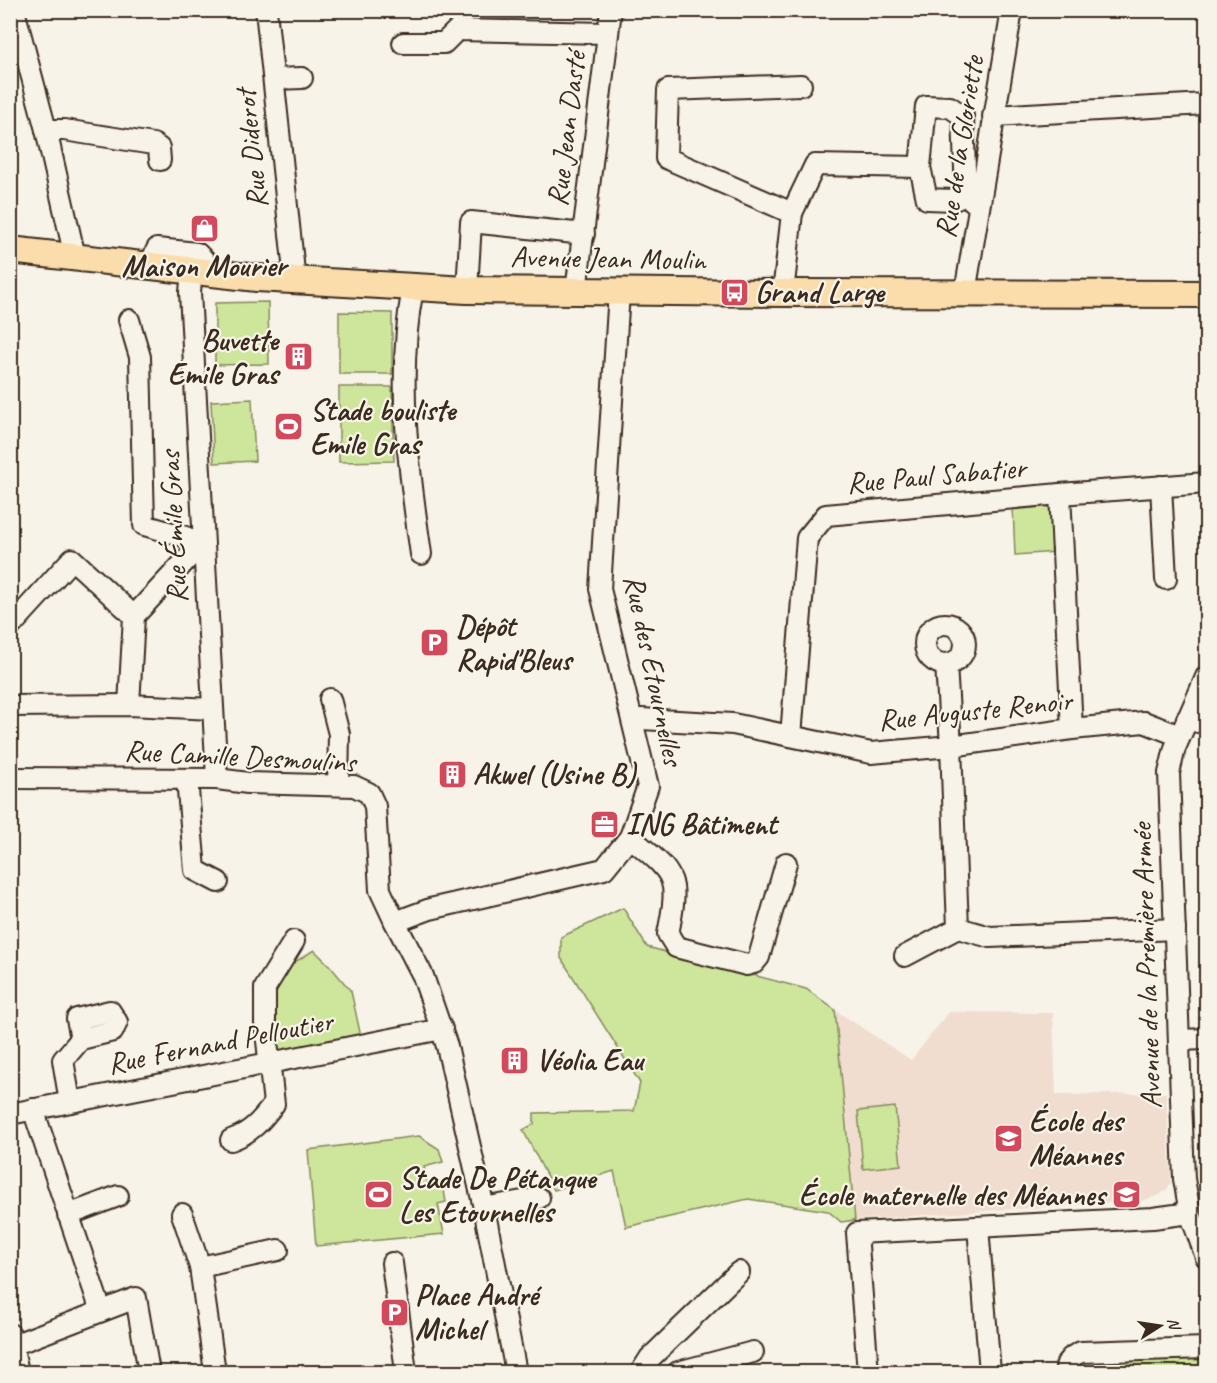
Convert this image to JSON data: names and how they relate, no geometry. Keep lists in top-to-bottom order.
{
  "streets": {
    "main road": ["Avenue Jean Moulin"],
    "street": [
      "Rue Jean Dasté",
      "Rue de la Gloriette",
      "Rue Diderot",
      "Rue Paul Sabatier",
      "Rue Émile Gras",
      "Rue des Etournelles",
      "Rue Auguste Renoir",
      "Rue Camille Desmoulins",
      "Avenue de la Première Armée",
      "Rue Fernand Pelloutier"
    ]
  },
  "crossings": [
    ["Rue Jean Dasté", "Avenue Jean Moulin"],
    ["Rue de la Gloriette", "Avenue Jean Moulin"],
    ["Rue Diderot", "Avenue Jean Moulin"],
    ["Avenue Jean Moulin", "Rue Émile Gras"],
    ["Avenue Jean Moulin", "Rue des Etournelles"],
    ["Rue Paul Sabatier", "Rue Auguste Renoir"],
    ["Rue Émile Gras", "Rue Camille Desmoulins"],
    ["Rue des Etournelles", "Rue Auguste Renoir"],
    ["Rue des Etournelles", "Rue Camille Desmoulins"],
    ["Rue Auguste Renoir", "Avenue de la Première Armée"]
  ],
  "places": {
    "shop": ["Maison Mourier"],
    "bus stop": ["Grand Large"],
    "building": ["Buvette Emile Gras", "Akwel (Usine B)", "Véolia Eau"],
    "sports": ["Stade bouliste Emile Gras", "Stade De Pétanque Les Etournelles"],
    "parking": ["Dépôt Rapid'Bleus", "Place André Michel"],
    "office": ["ING Bâtiment"],
    "school or university": ["École des Méannes", "École maternelle des Méannes"]
  },
  "north": "right"
}
